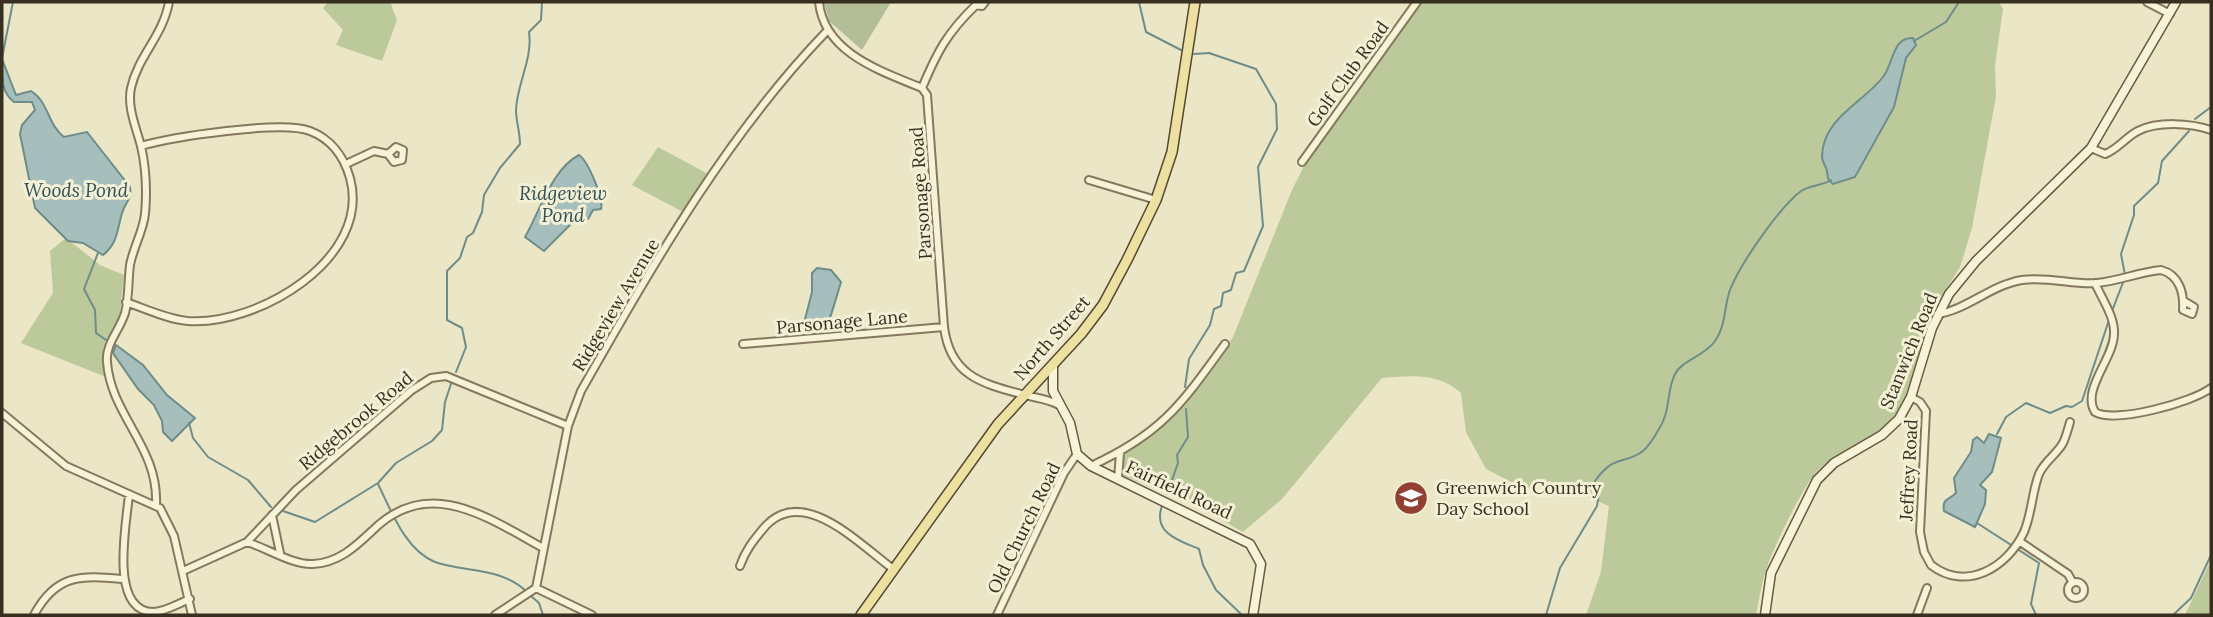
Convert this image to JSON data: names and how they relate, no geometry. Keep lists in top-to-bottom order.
{
  "streets": {
    "main road": ["North Street"],
    "street": [
      "Golf Club Road",
      "Parsonage Road",
      "Ridgeview Avenue",
      "Parsonage Lane",
      "Stanwich Road",
      "Ridgebrook Road",
      "Jeffrey Road",
      "Fairfield Road",
      "Old Church Road"
    ]
  },
  "crossings": [
    ["Parsonage Road", "Parsonage Lane"],
    ["Parsonage Road", "North Street"],
    ["Ridgeview Avenue", "Ridgebrook Road"],
    ["Stanwich Road", "Jeffrey Road"],
    ["Fairfield Road", "Old Church Road"]
  ],
  "water": ["Woods Pond", "Ridgeview Pond"],
  "places": {
    "school or university": ["Greenwich Country Day School"]
  }
}
